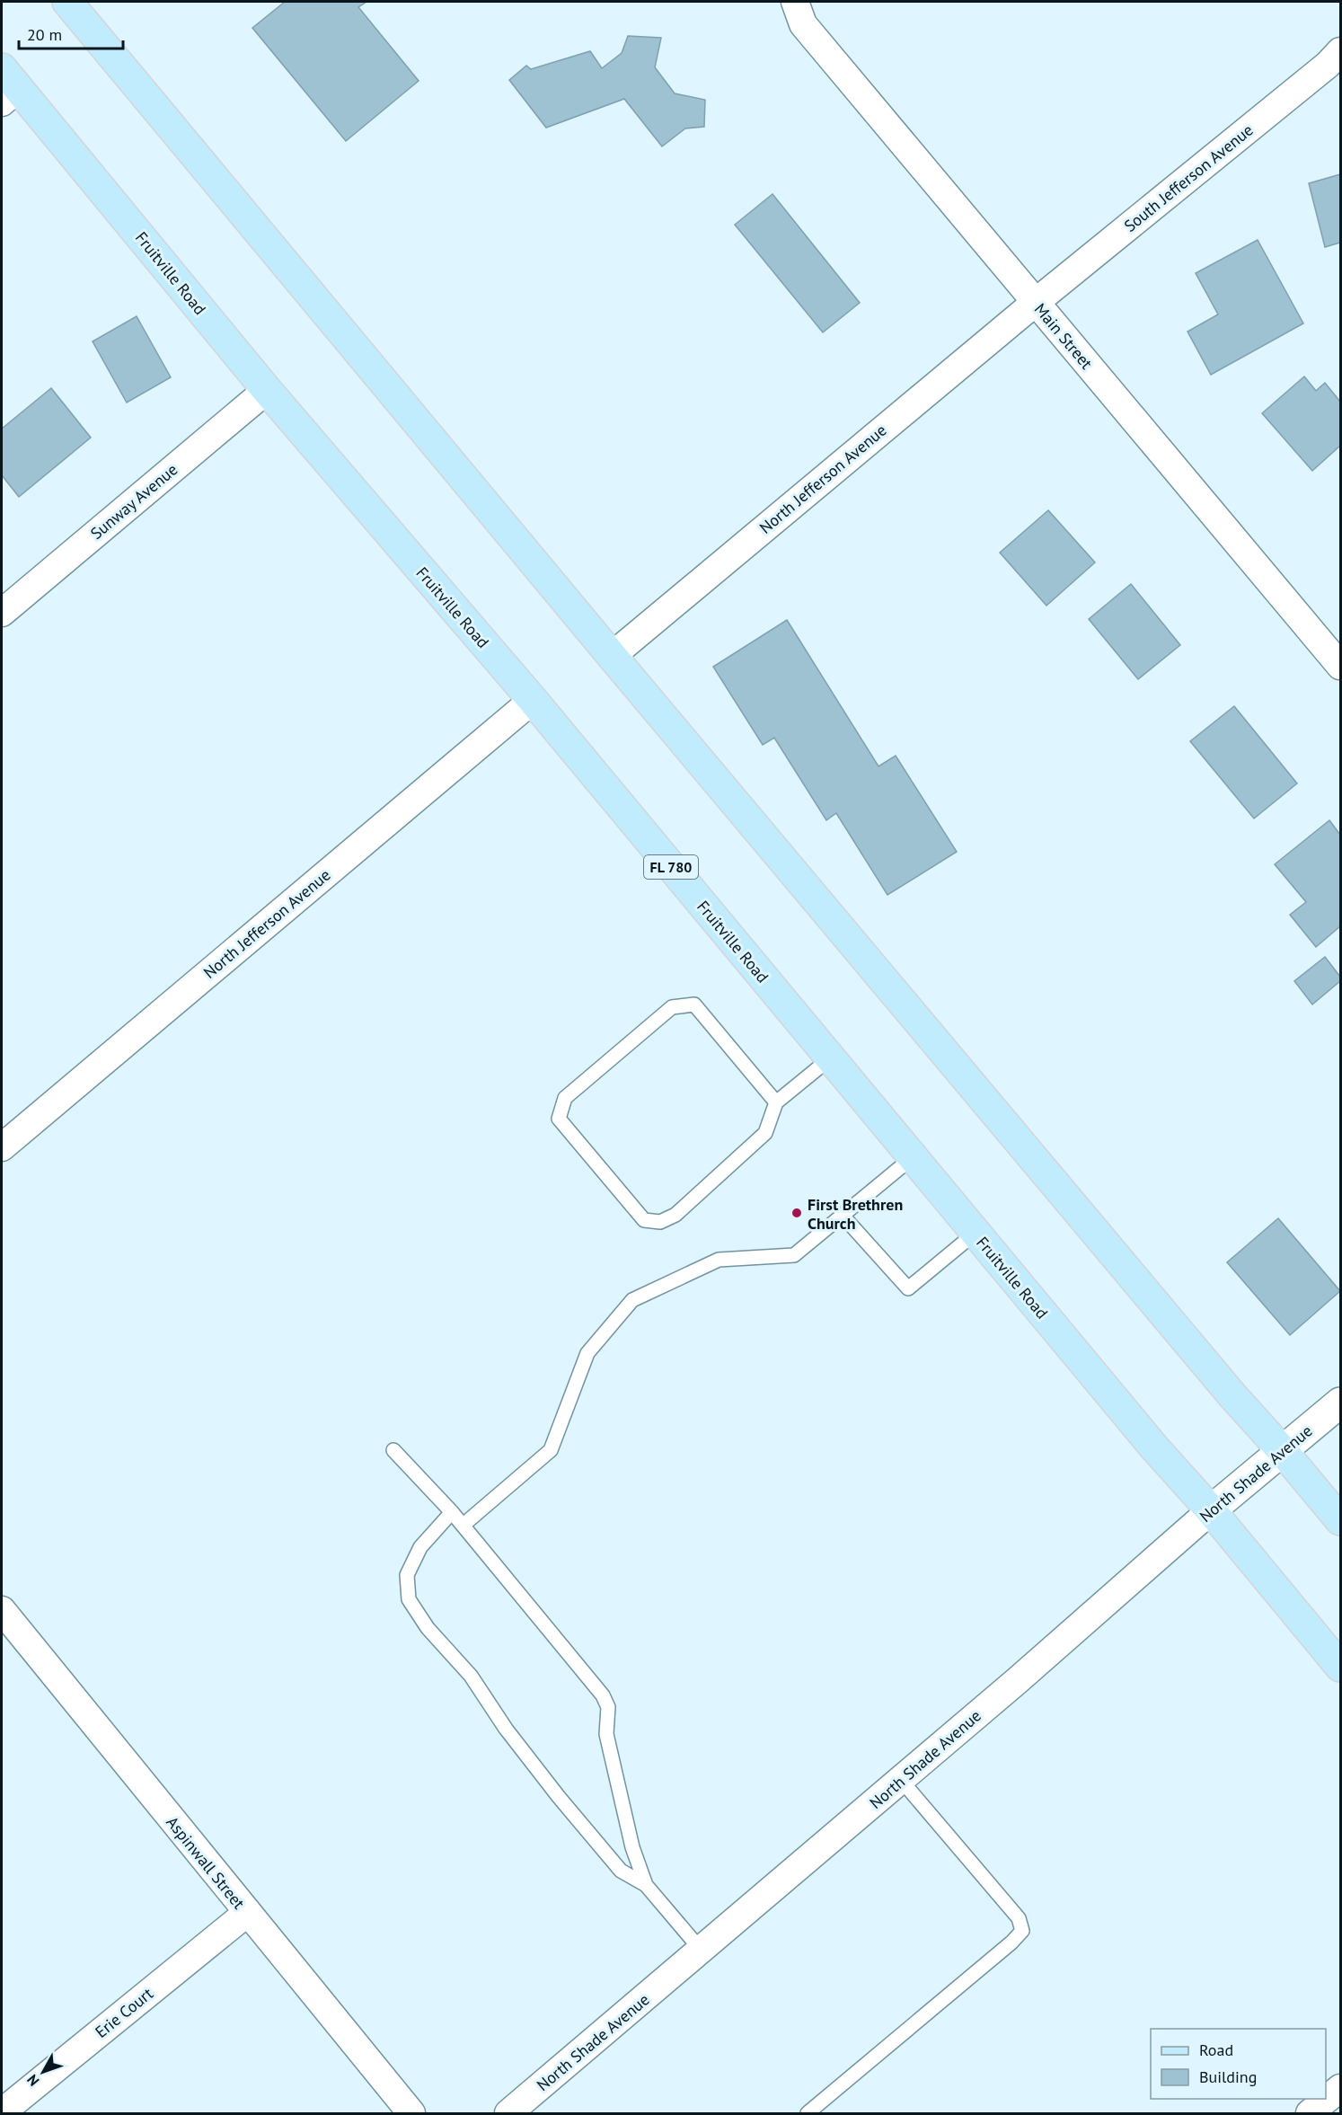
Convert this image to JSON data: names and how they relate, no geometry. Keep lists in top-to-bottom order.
{
  "streets": {
    "main road": ["Fruitville Road", "FL 780"],
    "street": [
      "South Jefferson Avenue",
      "Main Street",
      "North Jefferson Avenue",
      "Sunway Avenue",
      "North Shade Avenue",
      "Aspinwall Street",
      "Erie Court"
    ]
  },
  "crossings": [
    ["South Jefferson Avenue", "Main Street"],
    ["South Jefferson Avenue", "North Jefferson Avenue"],
    ["Fruitville Road", "North Jefferson Avenue"],
    ["Fruitville Road", "Sunway Avenue"],
    ["Fruitville Road", "North Shade Avenue"],
    ["Main Street", "North Jefferson Avenue"],
    ["Aspinwall Street", "Erie Court"]
  ],
  "places": ["First Brethren Church"],
  "legend": ["Road", "Building"],
  "scale_bar": "20 m",
  "north": "bottom left"
}
